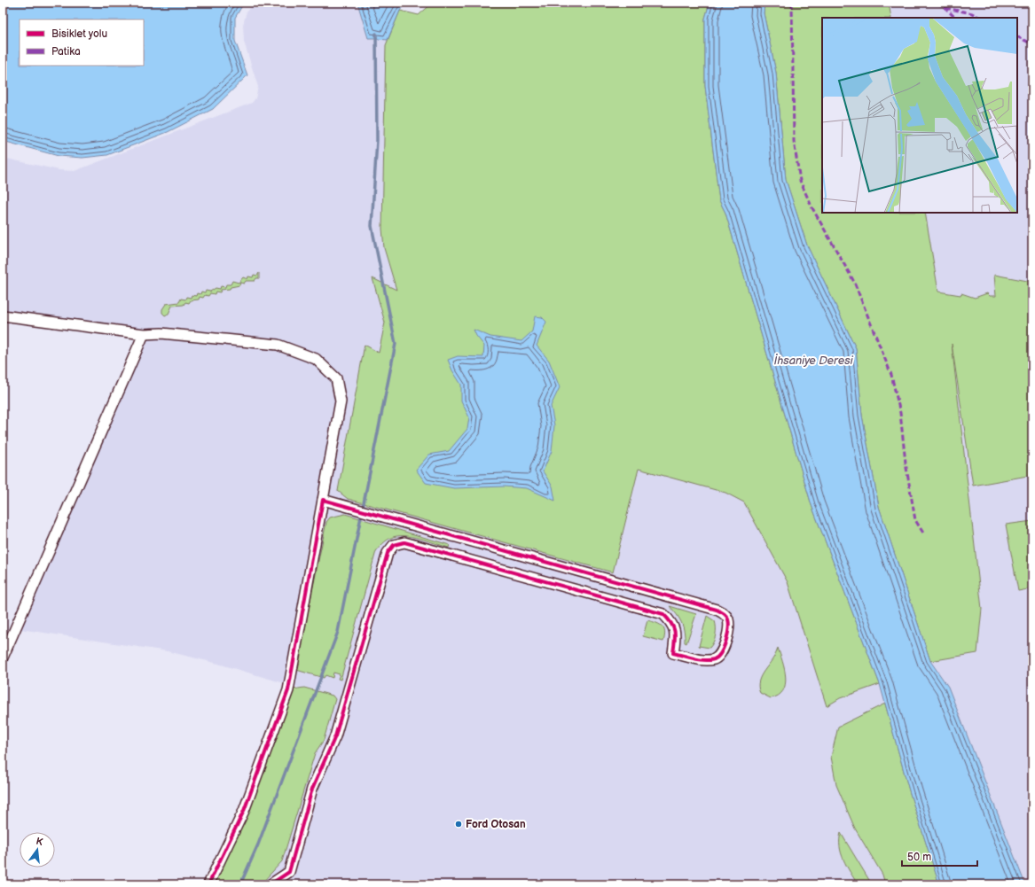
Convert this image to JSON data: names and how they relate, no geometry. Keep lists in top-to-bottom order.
{
  "water": ["İhsaniye Deresi"],
  "places": ["Ford Otosan"],
  "legend": ["Bisiklet yolu", "Patika"],
  "scale_bar": "50 m",
  "north": "top"
}
